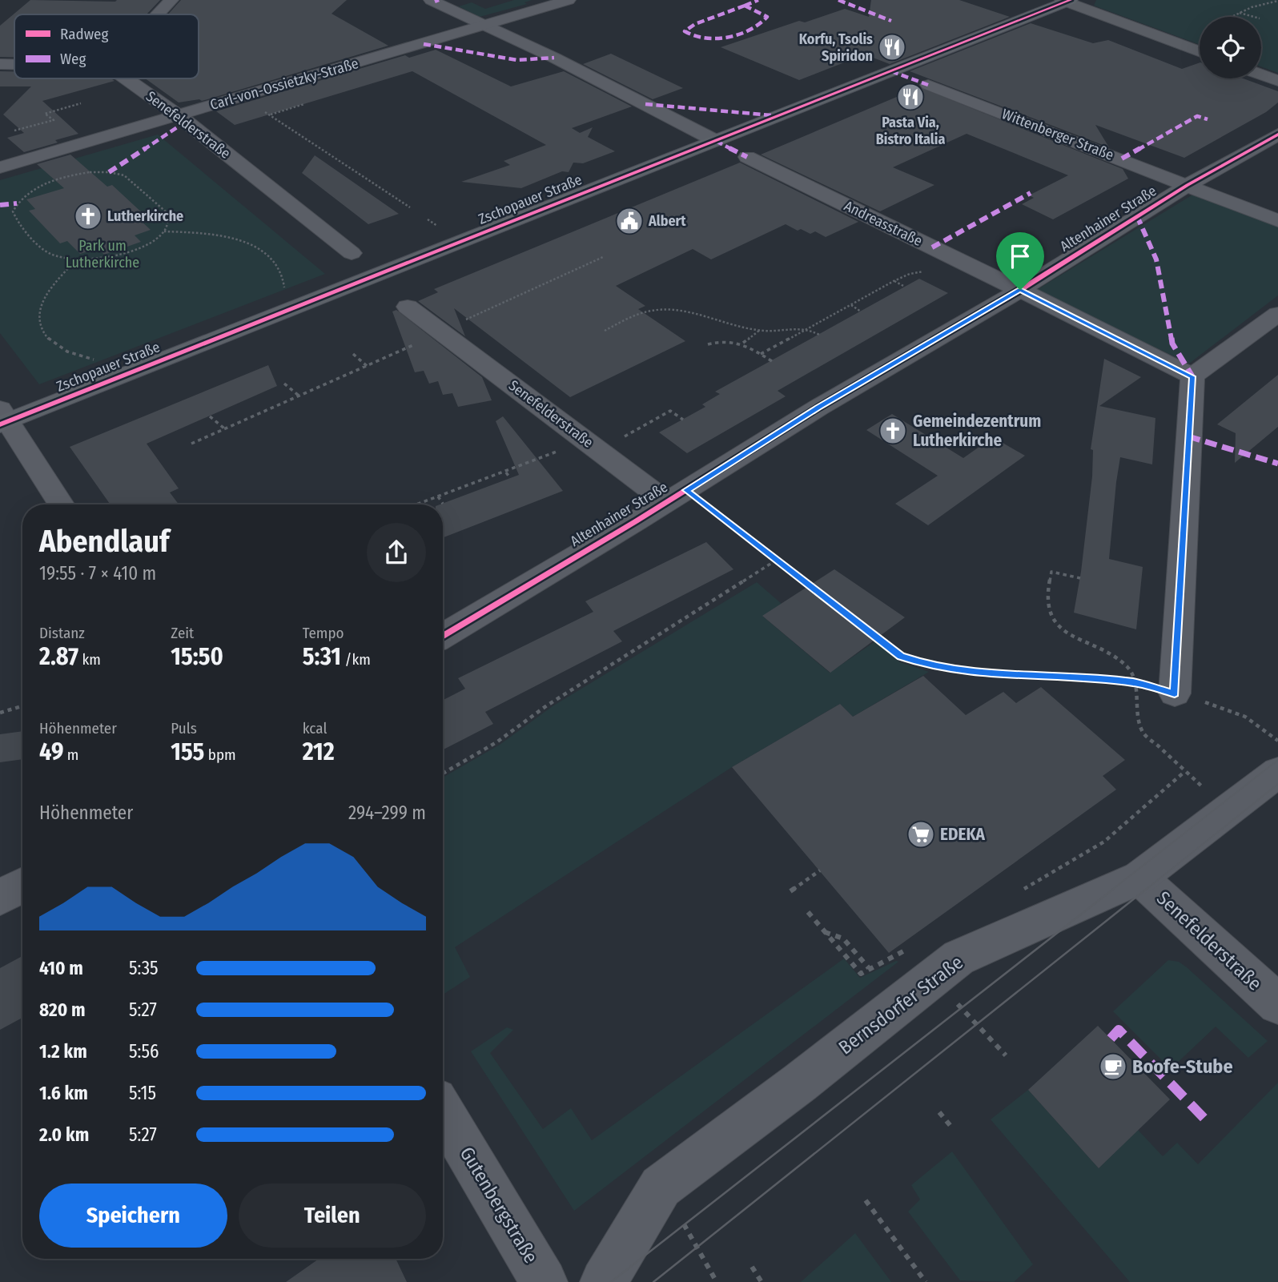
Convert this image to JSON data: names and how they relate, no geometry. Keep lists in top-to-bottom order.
{
  "streets": {
    "main road": ["Zschopauer Straße"],
    "street": [
      "Carl-von-Ossietzky-Straße",
      "Senefelderstraße",
      "Wittenberger Straße",
      "Altenhainer Straße",
      "Andreasstraße",
      "Bernsdorfer Straße",
      "Gutenbergstraße"
    ]
  },
  "crossings": [
    ["Carl-von-Ossietzky-Straße", "Senefelderstraße"],
    ["Senefelderstraße", "Altenhainer Straße"],
    ["Senefelderstraße", "Bernsdorfer Straße"],
    ["Wittenberger Straße", "Altenhainer Straße"],
    ["Altenhainer Straße", "Andreasstraße"]
  ],
  "parks": ["Park um Lutherkirche"],
  "places": {
    "restaurant": ["Korfu, Tsolis Spiridon", "Pasta Via, Bistro Italia"],
    "church": ["Lutherkirche", "Gemeindezentrum Lutherkirche"],
    "public building": ["Albert"],
    "supermarket": ["EDEKA"],
    "cafe": ["Boofe-Stube"]
  },
  "legend": ["Radweg", "Weg"],
  "page": {
    "heading": ["Abendlauf", "19:55 · 7 × 410 m"],
    "stats": [
      ["Distanz", "2.87 km"],
      ["Zeit", "15:50"],
      ["Tempo", "5:31 /km"],
      ["Höhenmeter", "49 m"],
      ["Puls", "155 bpm"],
      ["kcal", "212"]
    ],
    "chart": ["Höhenmeter", "294–299 m"],
    "list": [
      {
        "name": "410 m",
        "note": "5:35"
      },
      {
        "name": "820 m",
        "note": "5:27"
      },
      {
        "name": "1.2 km",
        "note": "5:56"
      },
      {
        "name": "1.6 km",
        "note": "5:15"
      },
      {
        "name": "2.0 km",
        "note": "5:27"
      }
    ],
    "buttons": ["Speichern", "Teilen"]
  }
}
